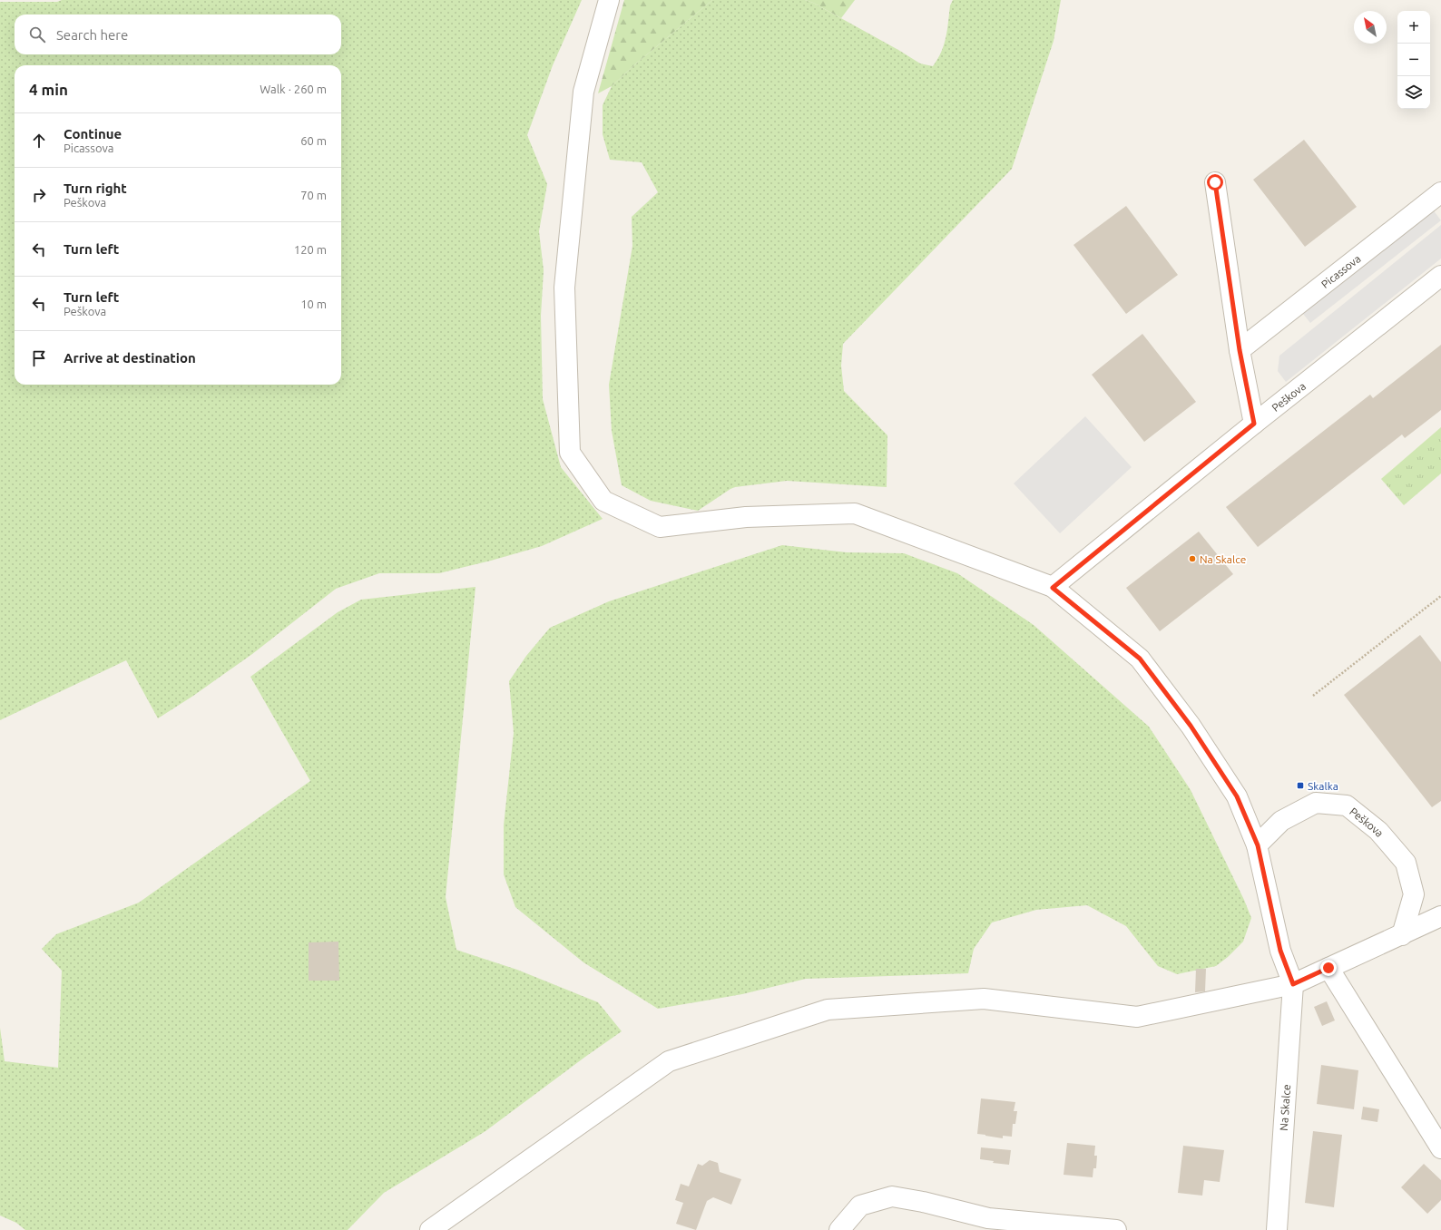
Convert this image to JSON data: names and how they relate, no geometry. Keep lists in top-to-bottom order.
{
  "streets": {
    "street": ["Picassova", "Peškova", "Na Skalce"]
  },
  "places": {
    "other": ["Na Skalce"],
    "transit": ["Skalka"]
  },
  "north": "top left",
  "page": {
    "map_buttons": ["+", "−"],
    "search": "Search here",
    "heading": ["4 min", "Walk · 260 m"],
    "list": [
      ["Continue", "Picassova", "60 m"],
      ["Turn right", "Peškova", "70 m"],
      ["Turn left", "120 m"],
      ["Turn left", "Peškova", "10 m"],
      "Arrive at destination"
    ]
  }
}
